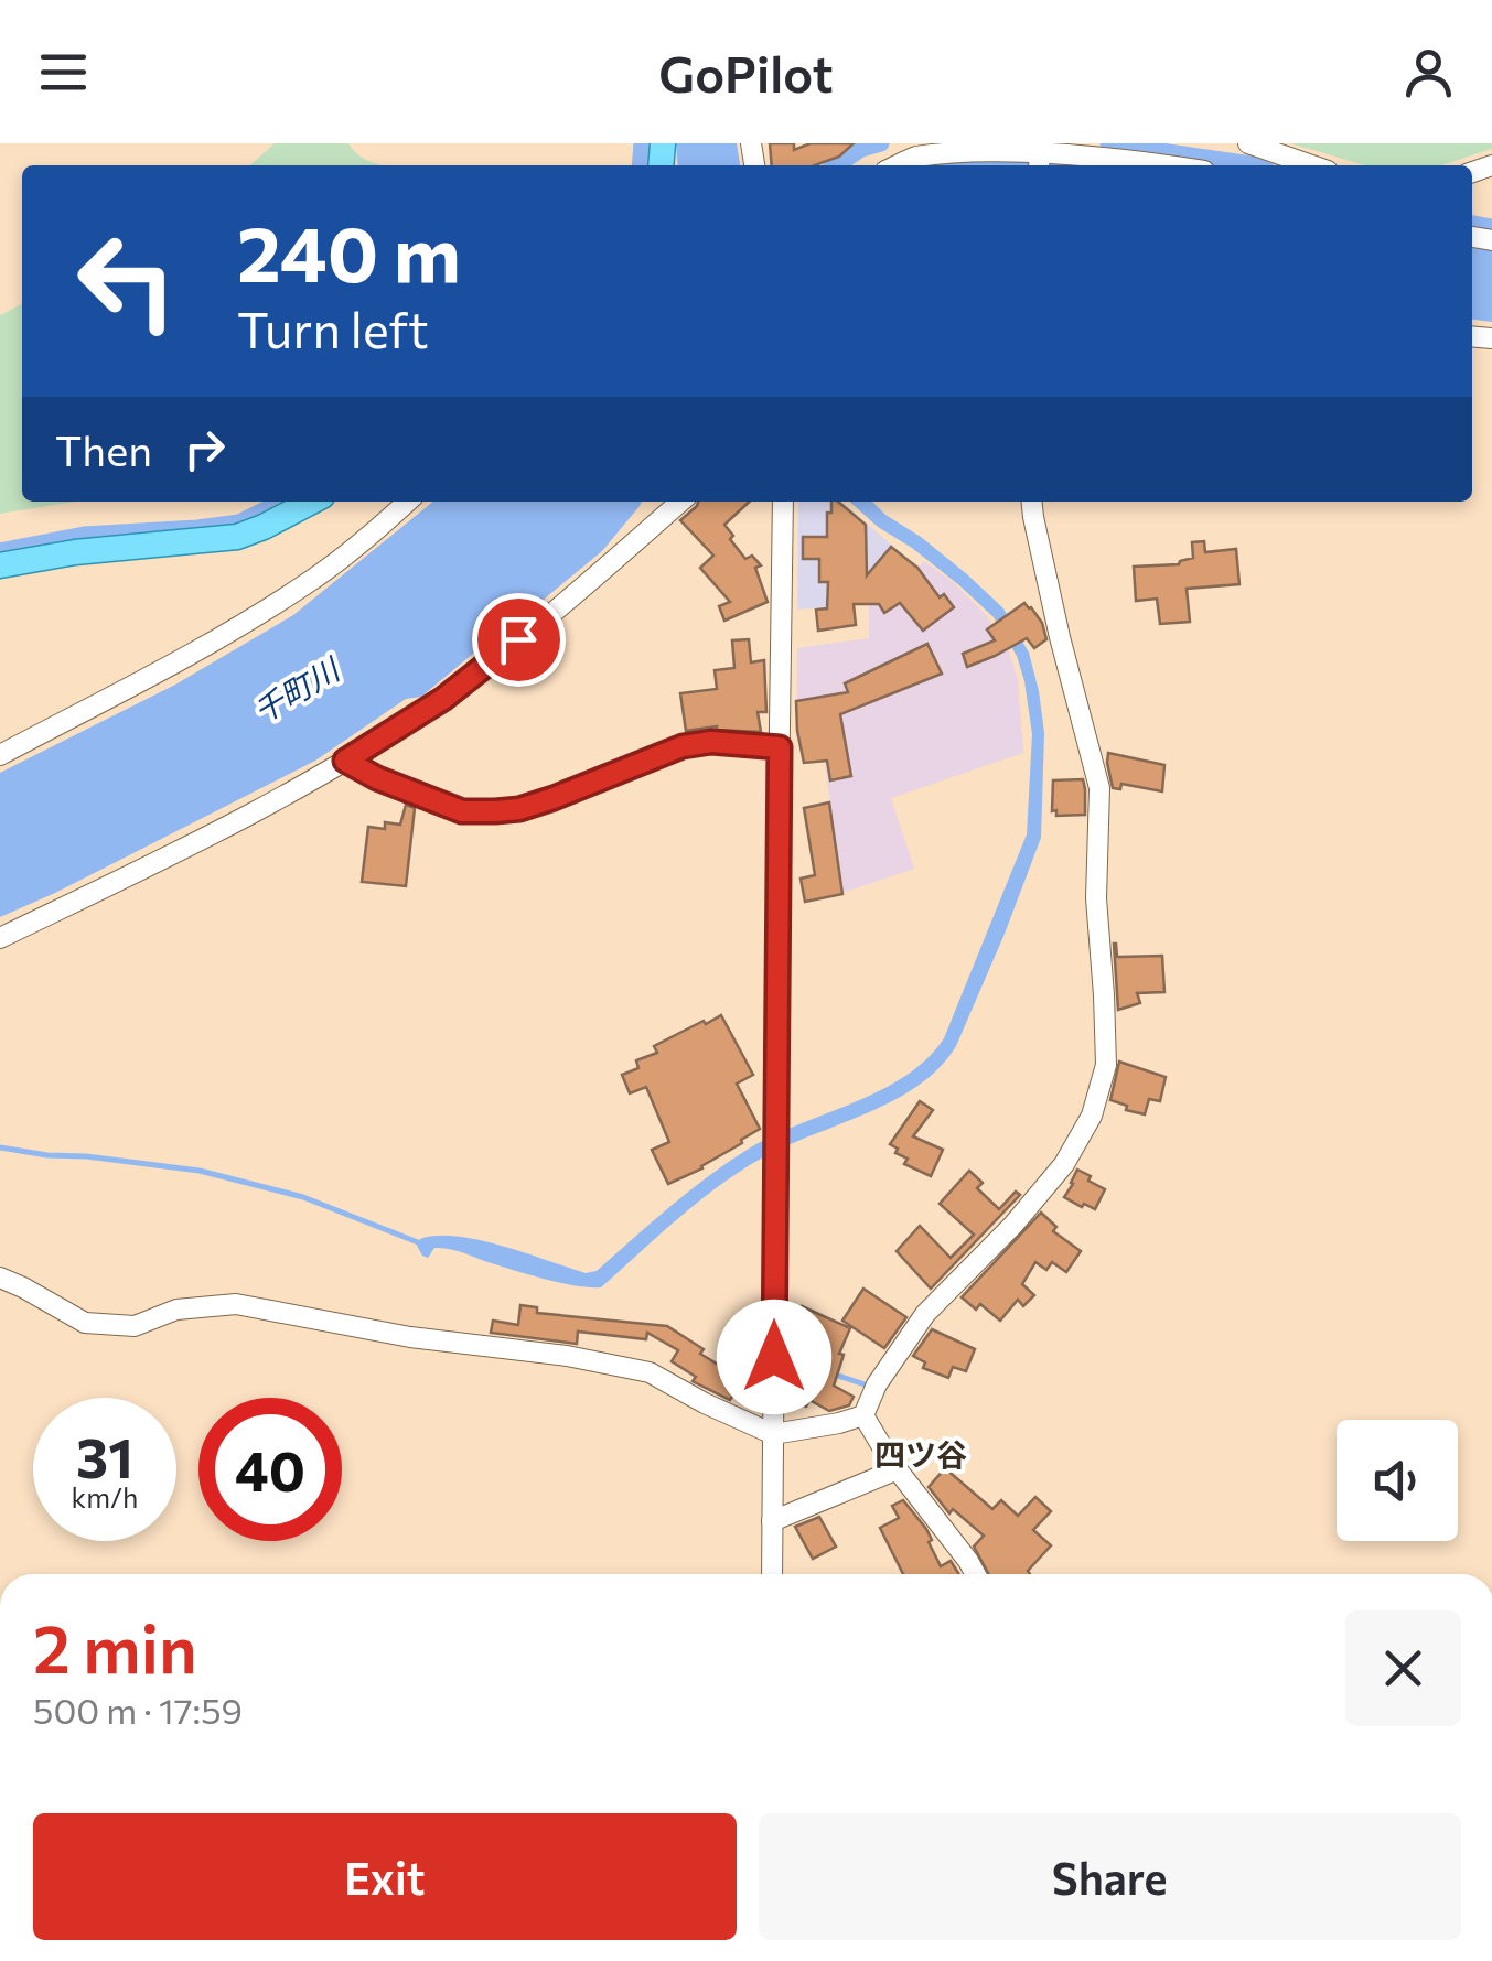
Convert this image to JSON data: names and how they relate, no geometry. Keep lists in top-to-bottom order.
{
  "districts": ["四ツ谷"],
  "water": ["千町川"],
  "page": {
    "header": "GoPilot",
    "turn": ["240 m", "Turn left"],
    "then": "Then",
    "speed": "31 km/h",
    "limit": "40",
    "heading": ["2 min", "500 m · 17:59"],
    "buttons": ["Exit", "Share"]
  }
}
